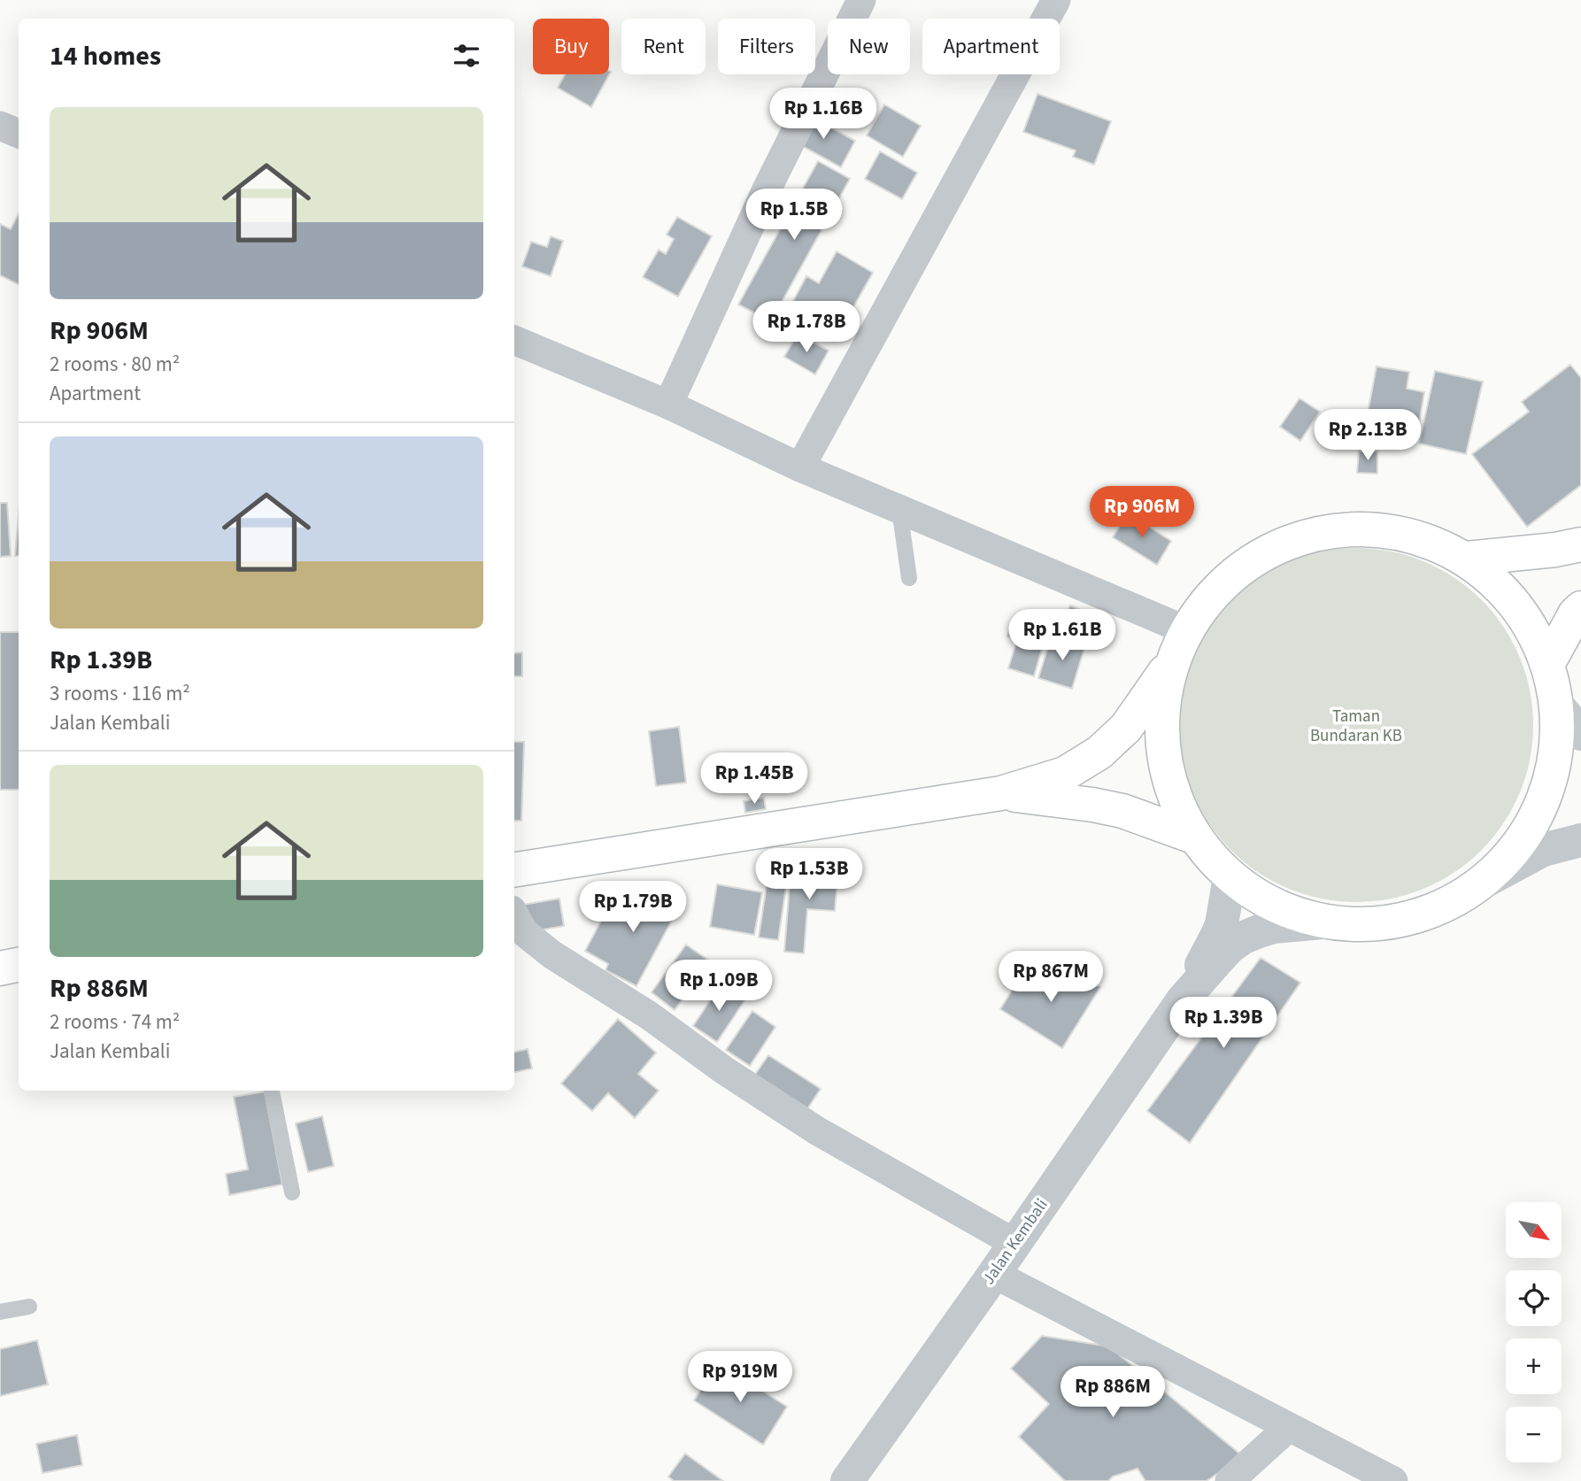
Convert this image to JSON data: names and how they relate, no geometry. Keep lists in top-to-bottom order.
{
  "streets": {
    "street": ["Jalan Kembali"]
  },
  "parks": ["Taman Bundaran KB"],
  "north": "bottom right",
  "page": {
    "chip": [
      "Buy",
      "Rent",
      "Filters",
      "New",
      "Apartment"
    ],
    "heading": "14 homes",
    "price": [
      "Rp 1.16B",
      "Rp 1.5B",
      "Rp 1.78B",
      "Rp 2.13B",
      "Rp 906M",
      "Rp 1.61B",
      "Rp 1.45B",
      "Rp 1.53B",
      "Rp 1.79B",
      "Rp 867M",
      "Rp 1.09B",
      "Rp 1.39B",
      "Rp 919M",
      "Rp 886M"
    ],
    "list": [
      {
        "name": "Rp 906M",
        "note": "2 rooms · 80 m² · Apartment"
      },
      {
        "name": "Rp 1.39B",
        "note": "3 rooms · 116 m² · Jalan Kembali"
      },
      {
        "name": "Rp 886M",
        "note": "2 rooms · 74 m² · Jalan Kembali"
      }
    ],
    "map_buttons": ["+", "−"]
  }
}
